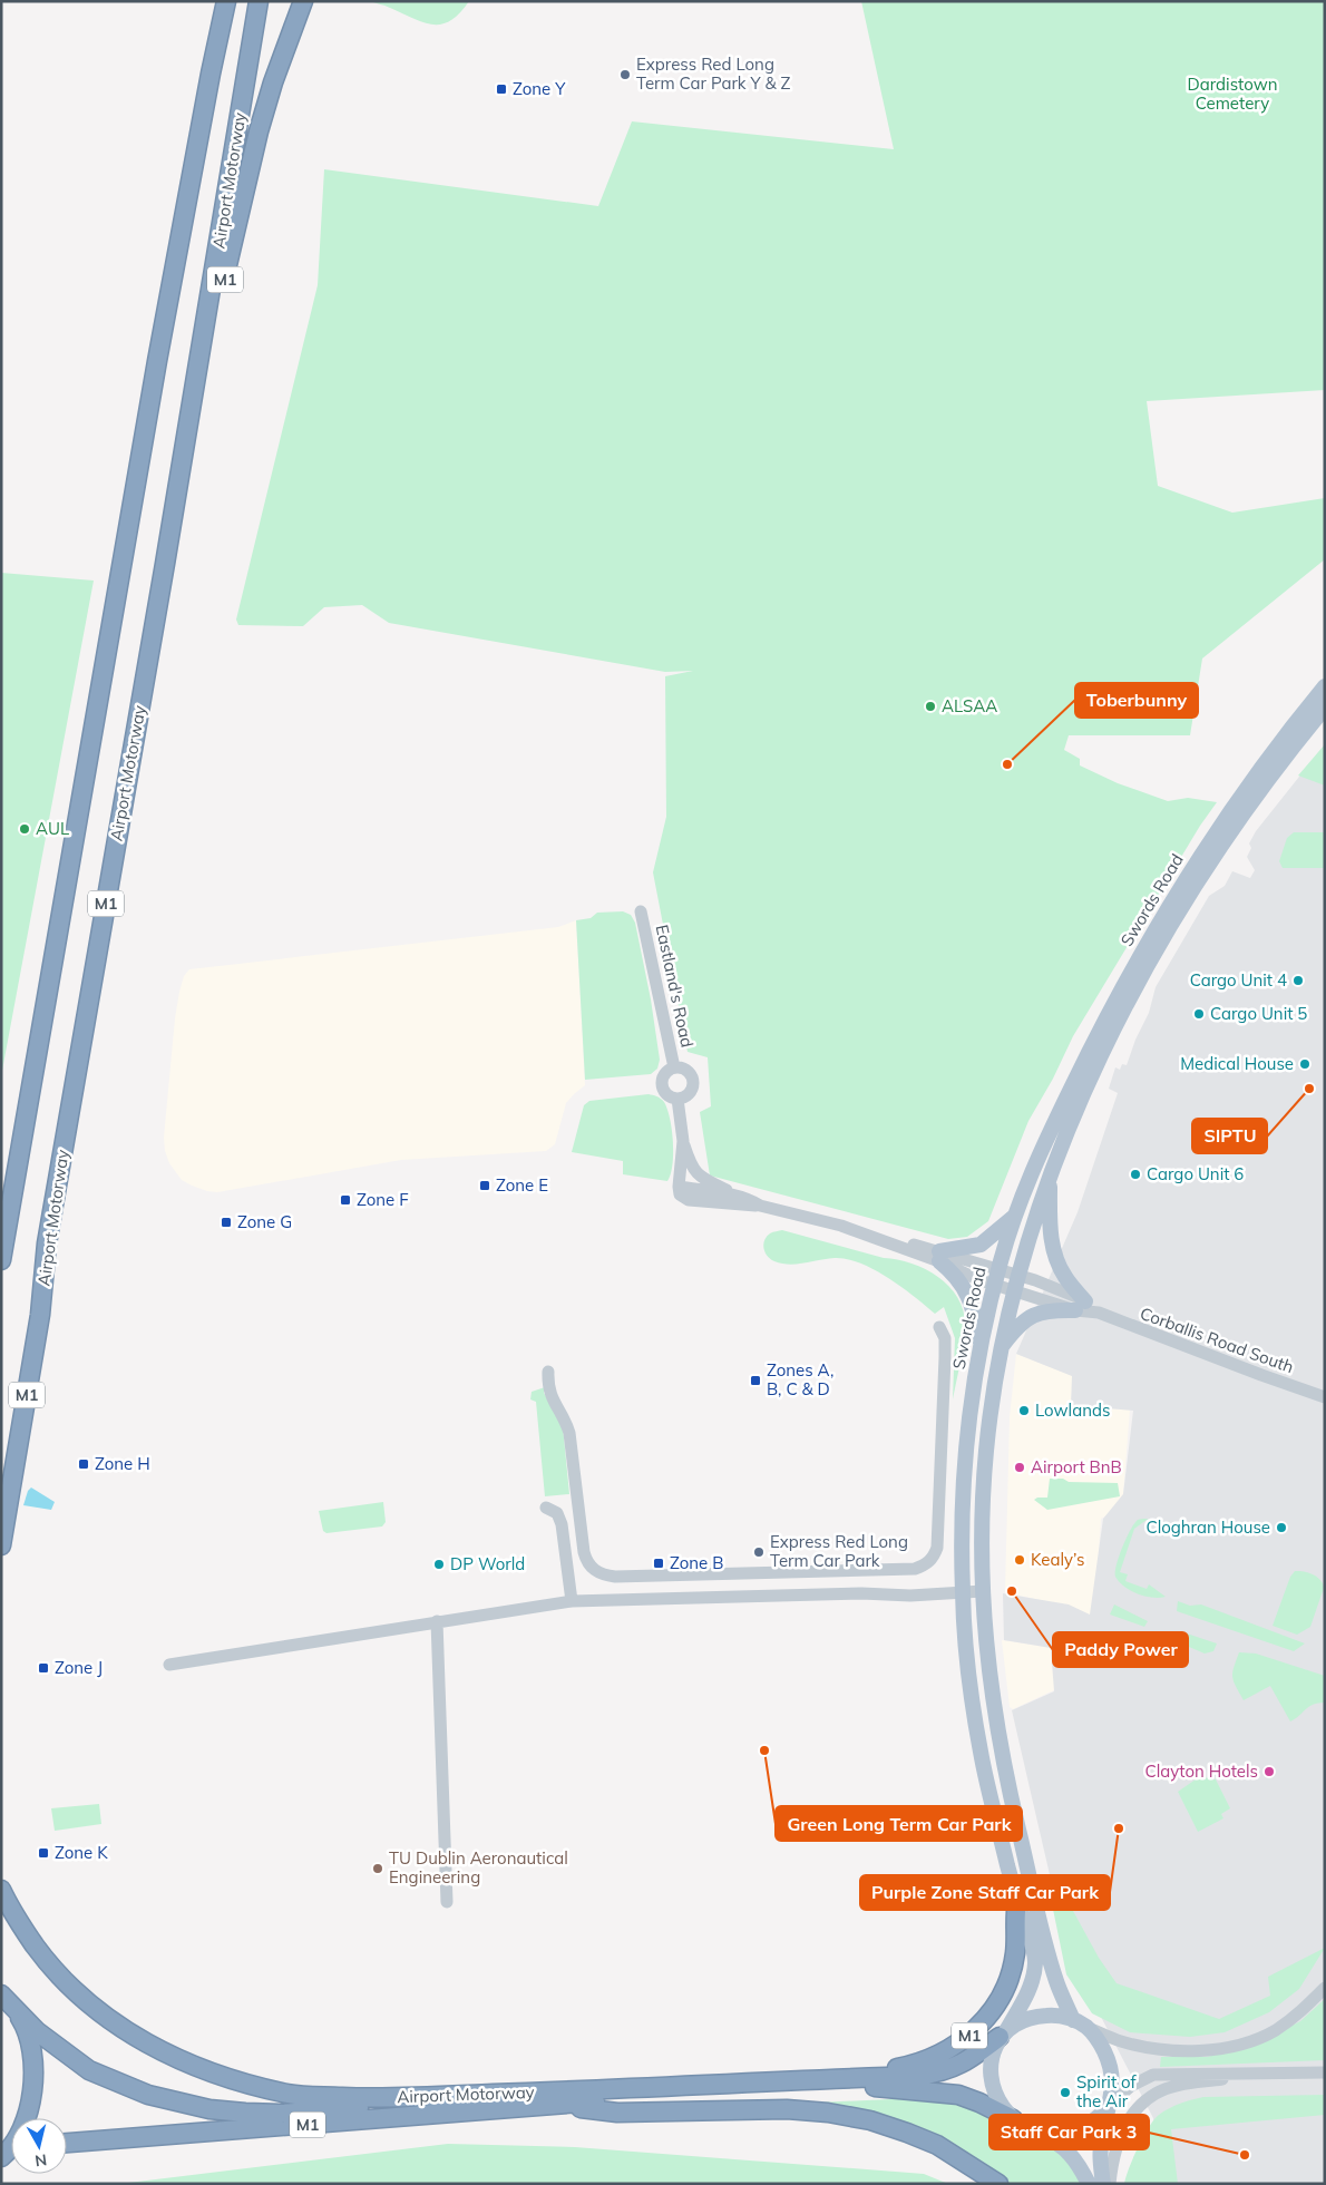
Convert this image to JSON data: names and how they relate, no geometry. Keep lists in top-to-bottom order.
{
  "streets": {
    "highway": ["Airport Motorway", "M1"],
    "main road": ["Swords Road"],
    "street": ["Eastland's Road", "Corballis Road South"]
  },
  "crossings": [
    ["Airport Motorway", "M1"],
    ["Airport Motorway", "Swords Road"],
    ["M1", "Swords Road"],
    ["Swords Road", "Corballis Road South"]
  ],
  "parks": ["Dardistown Cemetery"],
  "places": {
    "other": [
      "Express Red Long Term Car Park Y & Z",
      "ALSAA",
      "Toberbunny",
      "AUL",
      "Cargo Unit 4",
      "Cargo Unit 5",
      "Medical House",
      "SIPTU",
      "Cargo Unit 6",
      "Lowlands",
      "Airport BnB",
      "Cloghran House",
      "Express Red Long Term Car Park",
      "Kealy’s",
      "DP World",
      "Paddy Power",
      "Green Long Term Car Park",
      "Clayton Hotels",
      "Purple Zone Staff Car Park",
      "TU Dublin Aeronautical Engineering",
      "Spirit of the Air",
      "Staff Car Park 3"
    ],
    "transit": [
      "Zone Y",
      "Zone E",
      "Zone F",
      "Zone G",
      "Zones A, B, C & D",
      "Zone H",
      "Zone B",
      "Zone J",
      "Zone K"
    ]
  },
  "north": "bottom"
}
